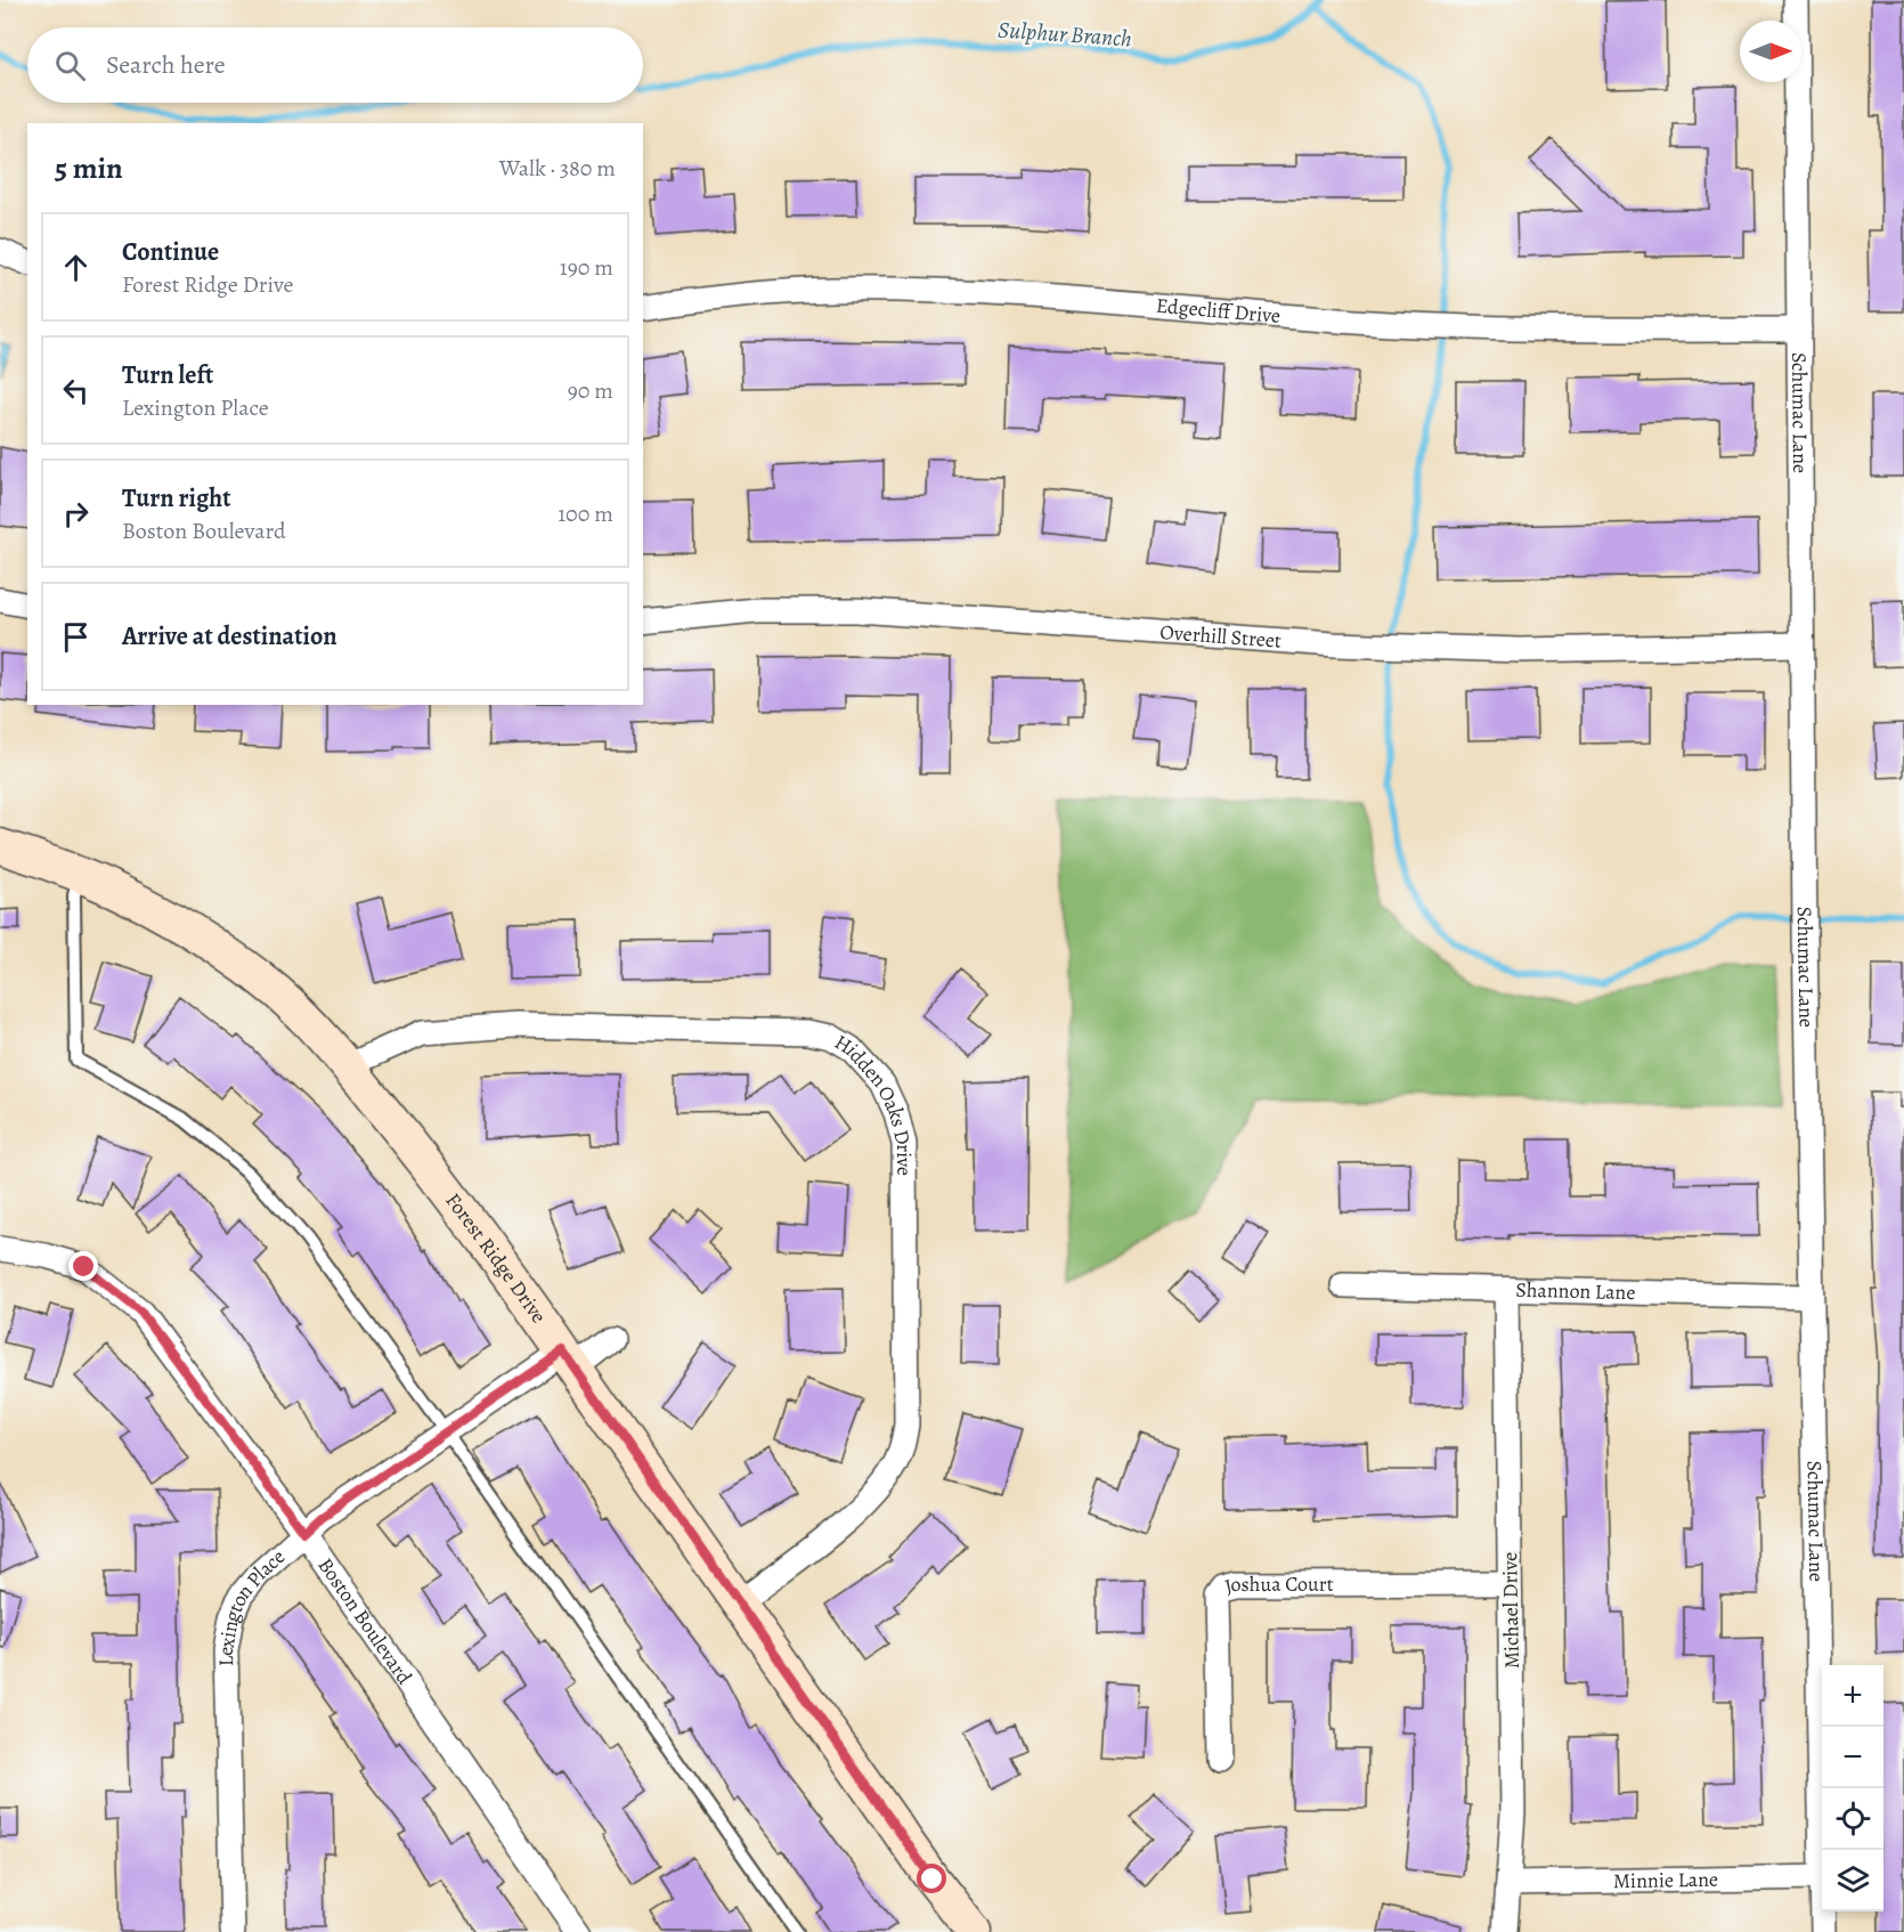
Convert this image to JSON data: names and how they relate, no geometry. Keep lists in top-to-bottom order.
{
  "streets": {
    "main road": ["Forest Ridge Drive"],
    "street": [
      "Edgecliff Drive",
      "Schumac Lane",
      "Overhill Street",
      "Hidden Oaks Drive",
      "Shannon Lane",
      "Joshua Court",
      "Michael Drive",
      "Lexington Place",
      "Boston Boulevard",
      "Minnie Lane"
    ]
  },
  "crossings": [
    ["Edgecliff Drive", "Schumac Lane"],
    ["Schumac Lane", "Overhill Street"],
    ["Schumac Lane", "Shannon Lane"],
    ["Schumac Lane", "Minnie Lane"],
    ["Hidden Oaks Drive", "Forest Ridge Drive"],
    ["Forest Ridge Drive", "Lexington Place"],
    ["Shannon Lane", "Michael Drive"],
    ["Joshua Court", "Michael Drive"],
    ["Michael Drive", "Minnie Lane"],
    ["Lexington Place", "Boston Boulevard"]
  ],
  "water": ["Sulphur Branch"],
  "north": "right",
  "page": {
    "search": "Search here",
    "heading": ["5 min", "Walk · 380 m"],
    "list": [
      ["Continue", "Forest Ridge Drive", "190 m"],
      ["Turn left", "Lexington Place", "90 m"],
      ["Turn right", "Boston Boulevard", "100 m"],
      "Arrive at destination"
    ],
    "map_buttons": ["+", "−"]
  }
}
